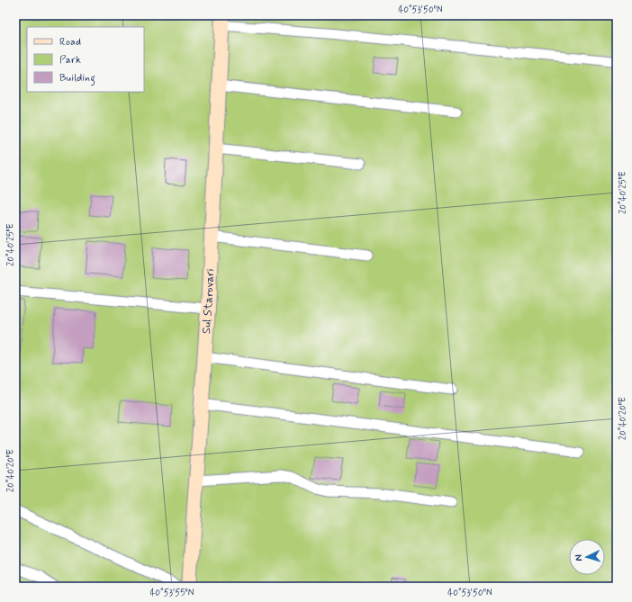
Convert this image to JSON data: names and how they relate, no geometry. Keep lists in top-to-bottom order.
{
  "streets": {
    "main road": ["Sul Starovari"]
  },
  "legend": ["Road", "Park", "Building"],
  "north": "left",
  "coordinates": [
    "40°53'50\"N",
    "20°40'25\"E",
    "20°40'20\"E",
    "40°53'55\"N"
  ]
}
